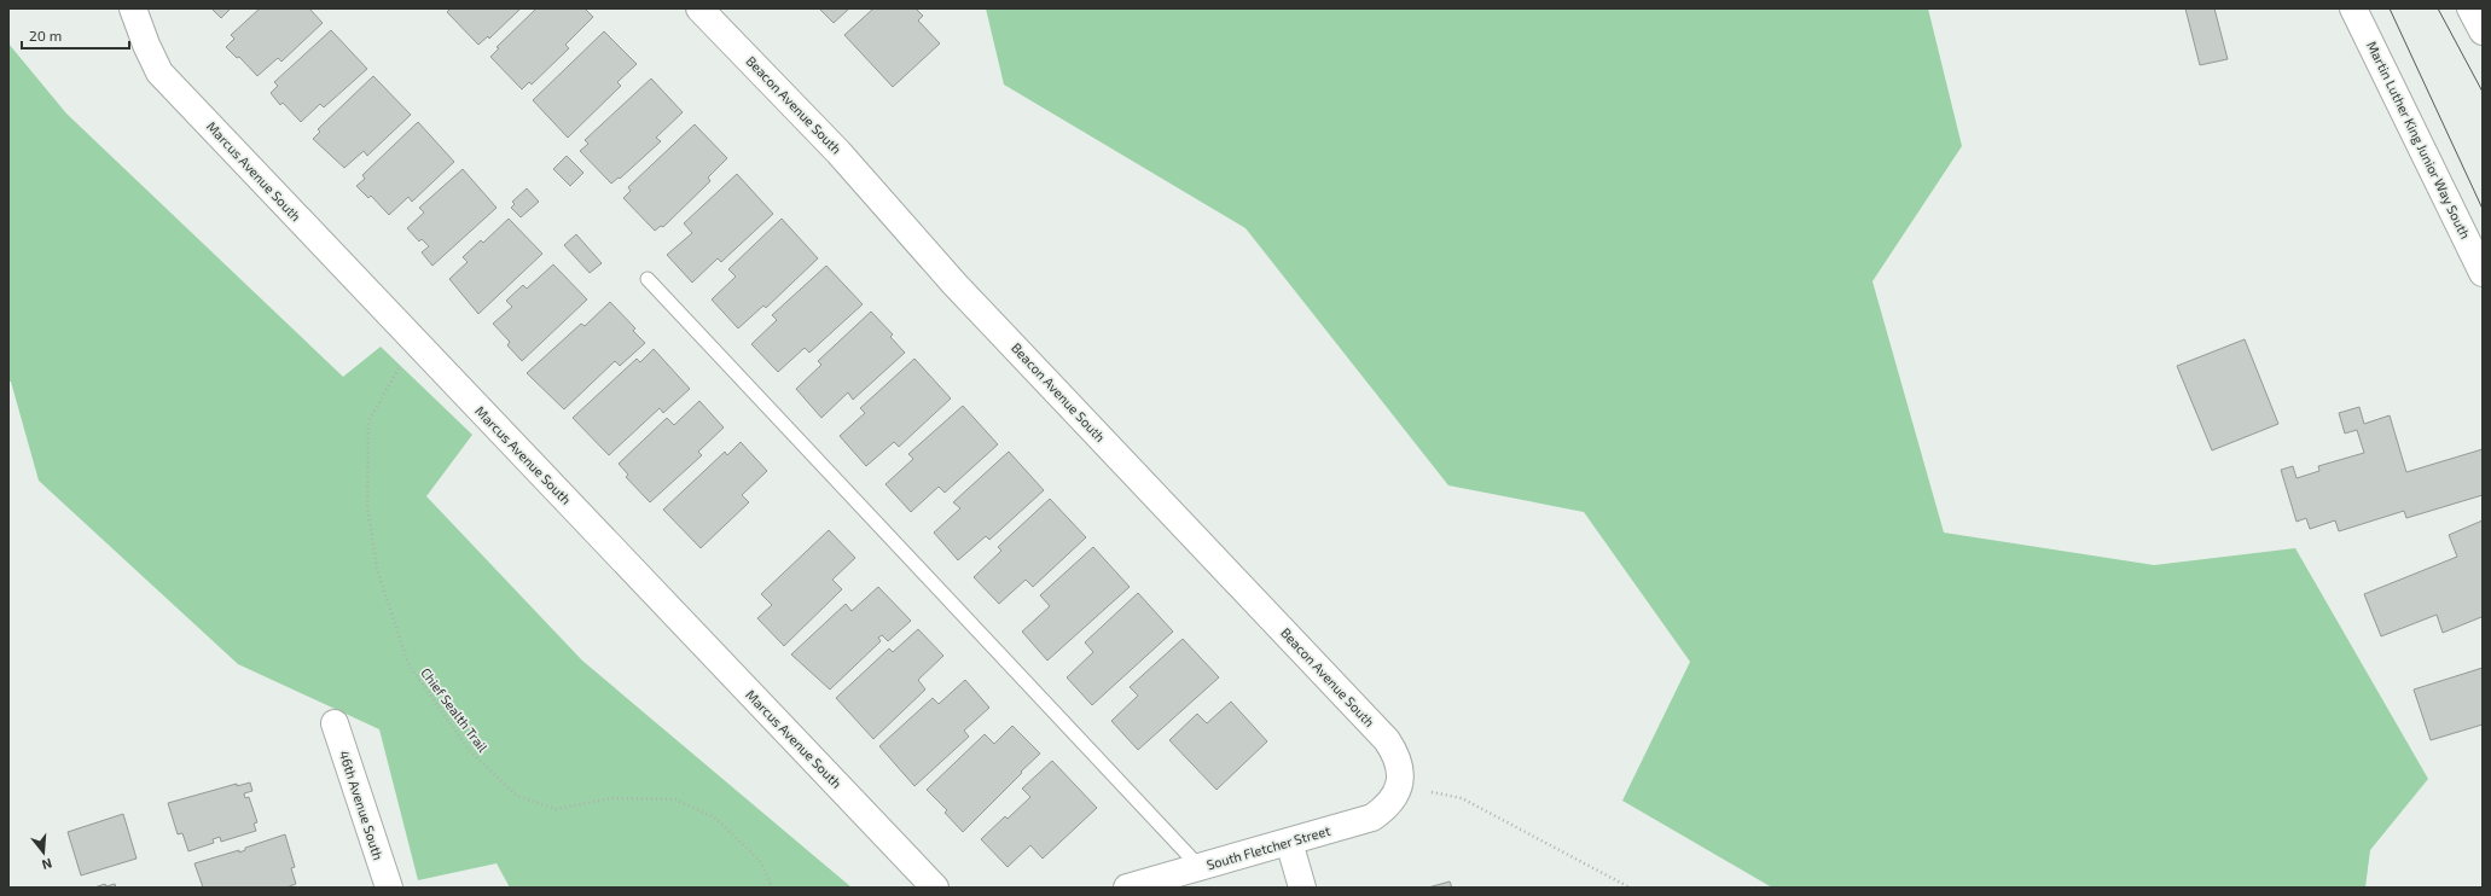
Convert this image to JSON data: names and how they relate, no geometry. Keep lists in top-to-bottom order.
{
  "streets": {
    "street": [
      "Beacon Avenue South",
      "Martin Luther King Junior Way South",
      "Marcus Avenue South",
      "46th Avenue South",
      "South Fletcher Street"
    ],
    "path": ["Chief Sealth Trail"]
  },
  "crossings": [
    ["Beacon Avenue South", "South Fletcher Street"],
    ["Marcus Avenue South", "Chief Sealth Trail"]
  ],
  "scale_bar": "20 m",
  "north": "bottom"
}
